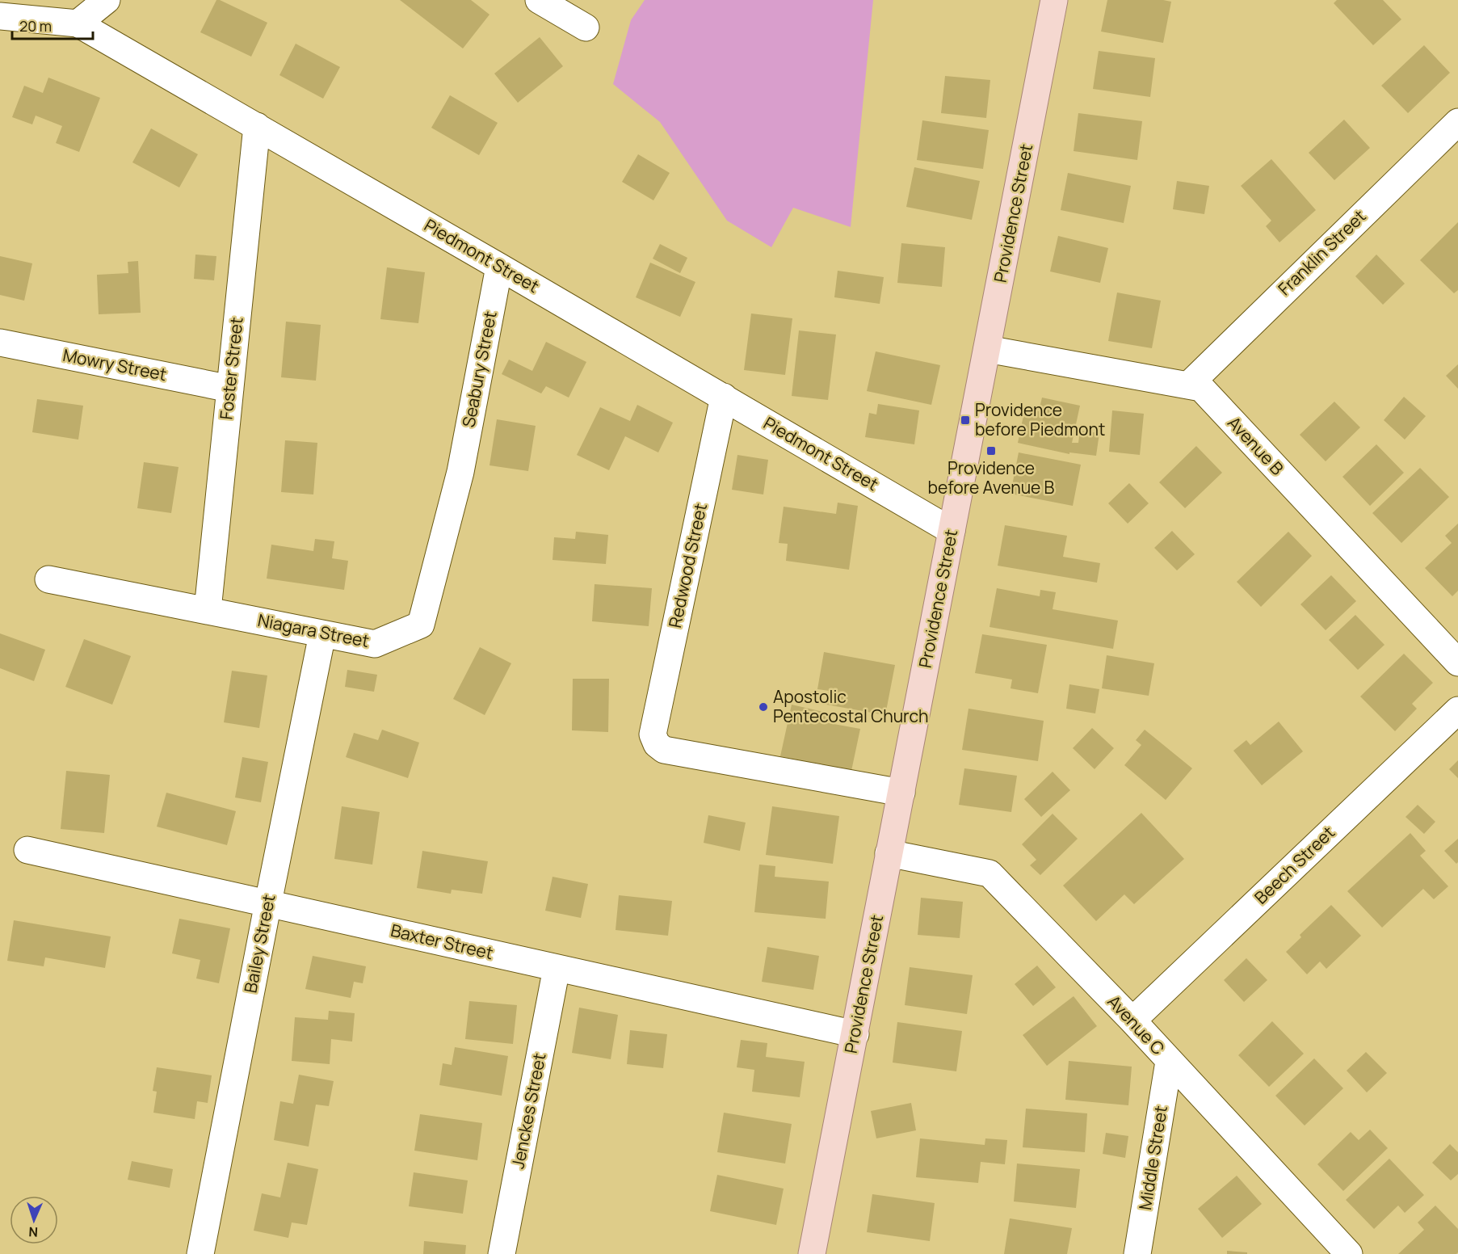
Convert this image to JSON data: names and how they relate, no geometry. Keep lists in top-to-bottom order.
{
  "streets": {
    "main road": ["Providence Street"],
    "street": [
      "Franklin Street",
      "Piedmont Street",
      "Mowry Street",
      "Foster Street",
      "Seabury Street",
      "Avenue B",
      "Redwood Street",
      "Niagara Street",
      "Beech Street",
      "Baxter Street",
      "Bailey Street",
      "Avenue C",
      "Jenckes Street",
      "Middle Street"
    ]
  },
  "crossings": [
    ["Providence Street", "Piedmont Street"],
    ["Providence Street", "Avenue B"],
    ["Providence Street", "Redwood Street"],
    ["Providence Street", "Baxter Street"],
    ["Providence Street", "Avenue C"],
    ["Franklin Street", "Avenue B"],
    ["Piedmont Street", "Foster Street"],
    ["Piedmont Street", "Seabury Street"],
    ["Piedmont Street", "Redwood Street"],
    ["Mowry Street", "Foster Street"],
    ["Foster Street", "Niagara Street"],
    ["Seabury Street", "Niagara Street"],
    ["Niagara Street", "Bailey Street"],
    ["Beech Street", "Avenue C"],
    ["Baxter Street", "Bailey Street"],
    ["Baxter Street", "Jenckes Street"],
    ["Avenue C", "Middle Street"]
  ],
  "places": {
    "transit": ["Providence before Piedmont", "Providence before Avenue B"],
    "other": ["Apostolic Pentecostal Church"]
  },
  "scale_bar": "20 m",
  "north": "bottom"
}
